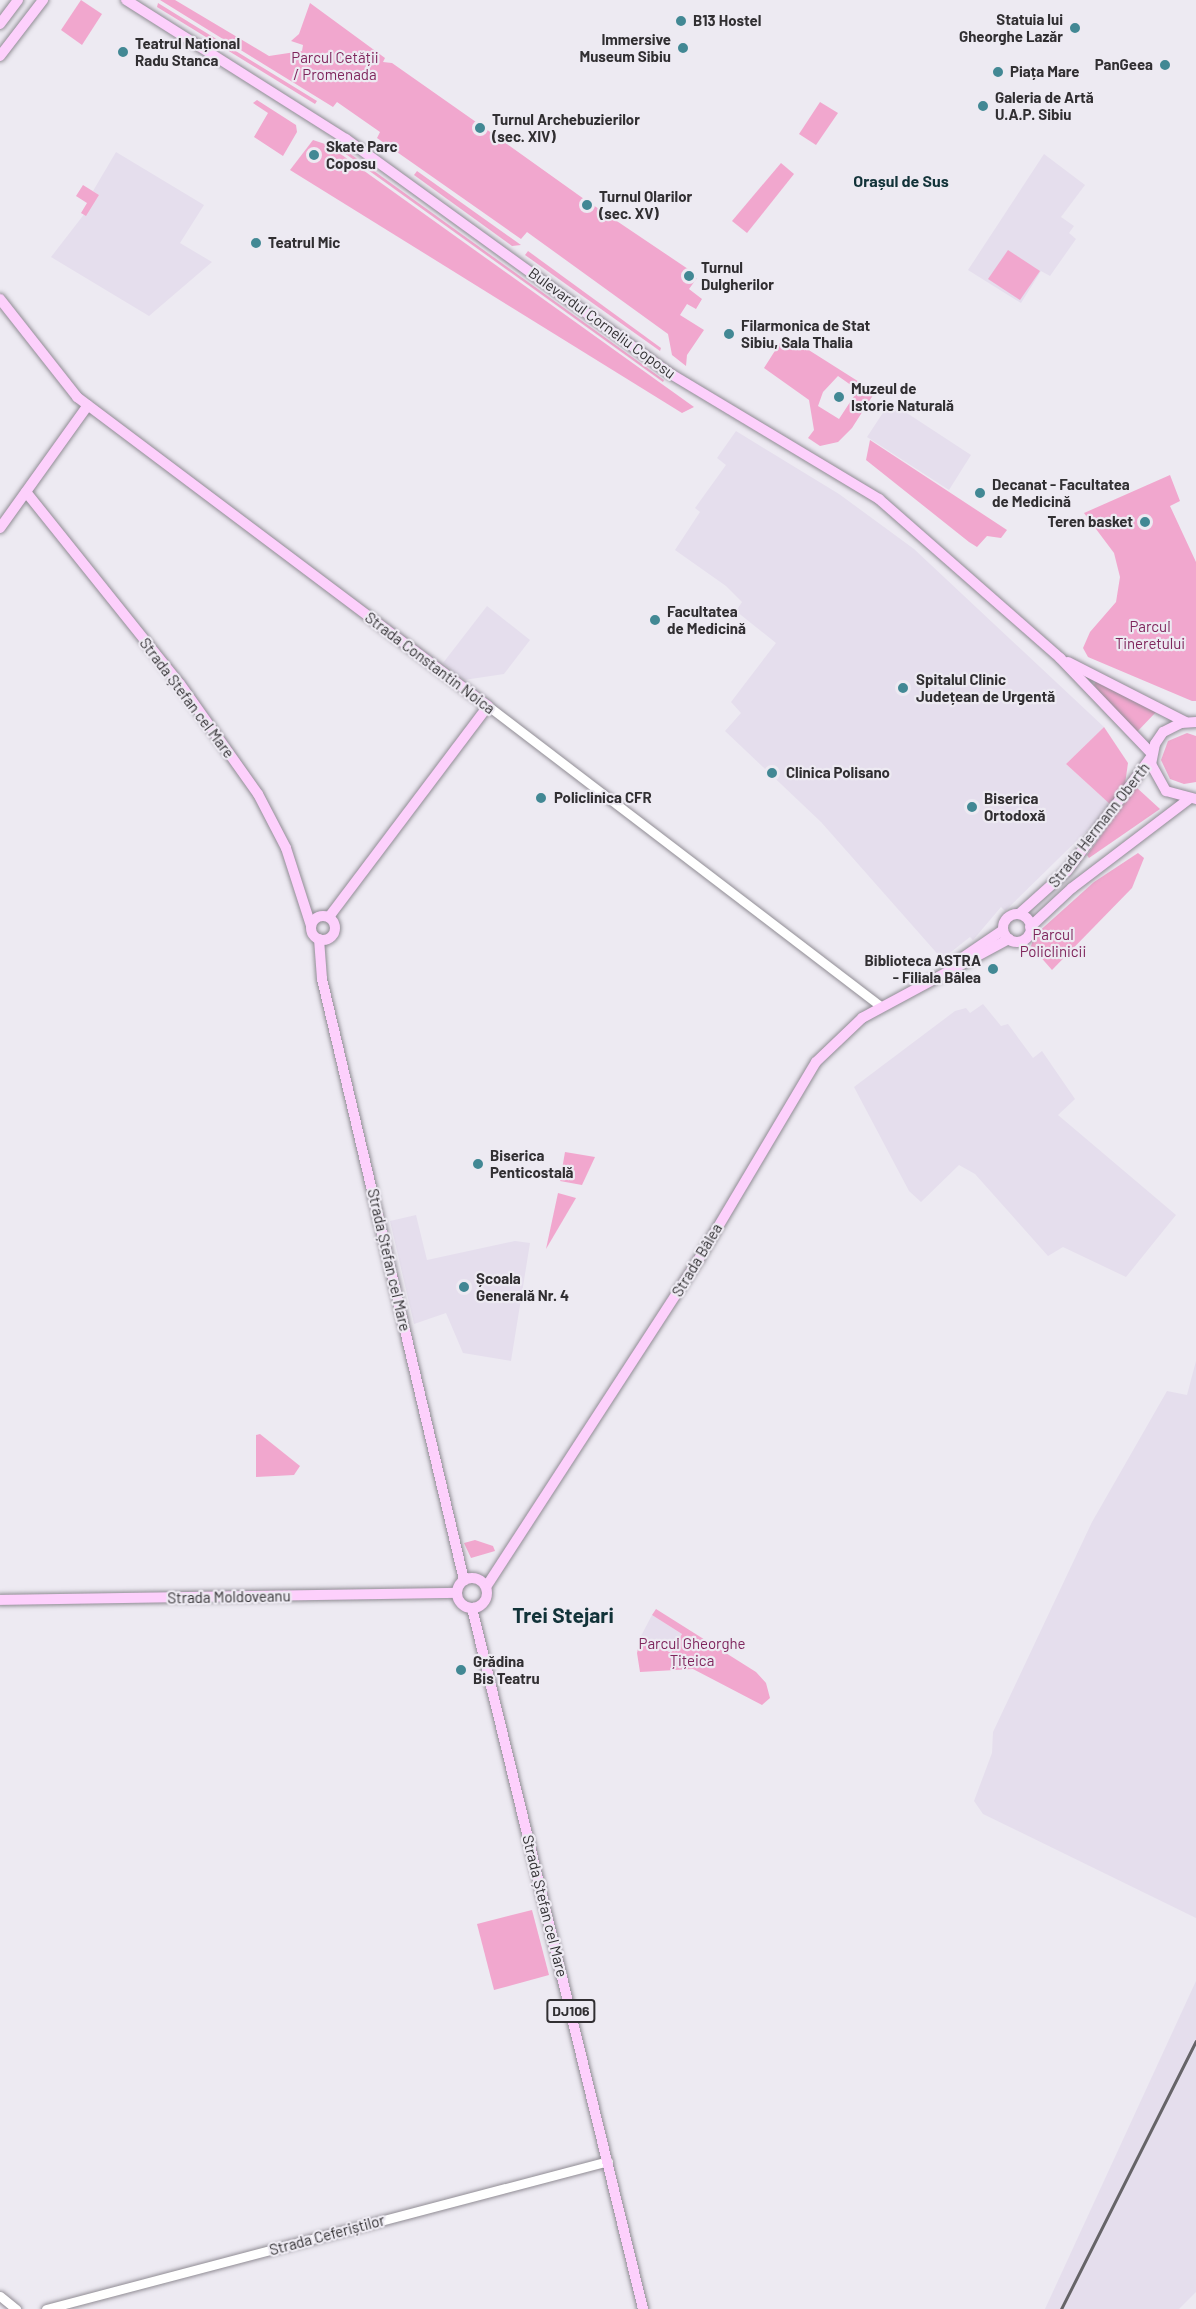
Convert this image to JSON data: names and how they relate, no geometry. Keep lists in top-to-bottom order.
{
  "streets": {
    "main road": [
      "Bulevardul Corneliu Coposu",
      "Strada Constantin Noica",
      "Strada Ștefan cel Mare",
      "Strada Hermann Oberth",
      "Strada Bâlea",
      "Strada Moldoveanu",
      "DJ106"
    ],
    "street": ["Strada Ceferiștilor"]
  },
  "crossings": [
    ["Bulevardul Corneliu Coposu", "Strada Hermann Oberth"],
    ["Strada Constantin Noica", "Strada Bâlea"],
    ["Strada Ștefan cel Mare", "Strada Bâlea"],
    ["Strada Ștefan cel Mare", "Strada Moldoveanu"],
    ["Strada Ștefan cel Mare", "Strada Ceferiștilor"],
    ["Strada Hermann Oberth", "Strada Bâlea"],
    ["Strada Bâlea", "Strada Moldoveanu"]
  ],
  "districts": ["Orașul de Sus", "Trei Stejari"],
  "parks": [
    "Parcul Cetății / Promenada",
    "Parcul Tineretului",
    "Parcul Policlinicii",
    "Parcul Gheorghe Țițeica"
  ],
  "places": [
    "B13 Hostel",
    "Statuia lui Gheorghe Lazăr",
    "Immersive Museum Sibiu",
    "Teatrul Național Radu Stanca",
    "PanGeea",
    "Piața Mare",
    "Galeria de Artă U.A.P. Sibiu",
    "Turnul Archebuzierilor (sec. XIV)",
    "Skate Parc Coposu",
    "Turnul Olarilor (sec. XV)",
    "Teatrul Mic",
    "Turnul Dulgherilor",
    "Filarmonica de Stat Sibiu, Sala Thalia",
    "Muzeul de Istorie Naturală",
    "Decanat - Facultatea de Medicină",
    "Teren basket",
    "Facultatea de Medicină",
    "Spitalul Clinic Județean de Urgentă",
    "Clinica Polisano",
    "Policlinica CFR",
    "Biserica Ortodoxă",
    "Biblioteca ASTRA - Filiala Bâlea",
    "Biserica Penticostală",
    "Școala Generală Nr. 4",
    "Grădina Bis Teatru"
  ]
}
